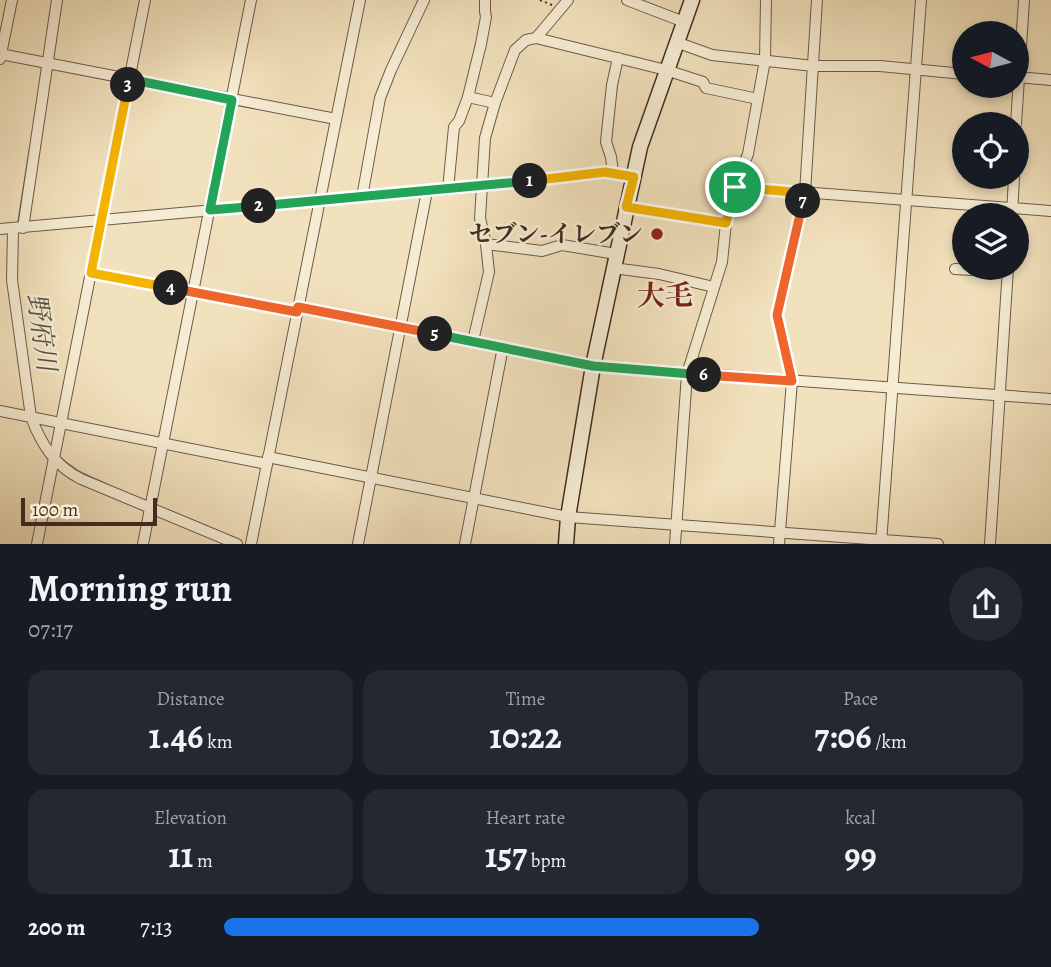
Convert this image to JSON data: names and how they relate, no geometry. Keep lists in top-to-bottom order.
{
  "districts": ["大毛"],
  "water": ["野府川"],
  "places": ["セブン-イレブン"],
  "scale_bar": "100 m",
  "north": "left",
  "page": {
    "pins": [
      "3",
      "1",
      "7",
      "2",
      "4",
      "5",
      "6"
    ],
    "scale": "100 m",
    "heading": ["Morning run", "07:17"],
    "stats": [
      ["Distance", "1.46 km"],
      ["Time", "10:22"],
      ["Pace", "7:06 /km"],
      ["Elevation", "11 m"],
      ["Heart rate", "157 bpm"],
      ["kcal", "99"]
    ],
    "list": [
      {
        "name": "200 m",
        "note": "7:13"
      }
    ]
  }
}
